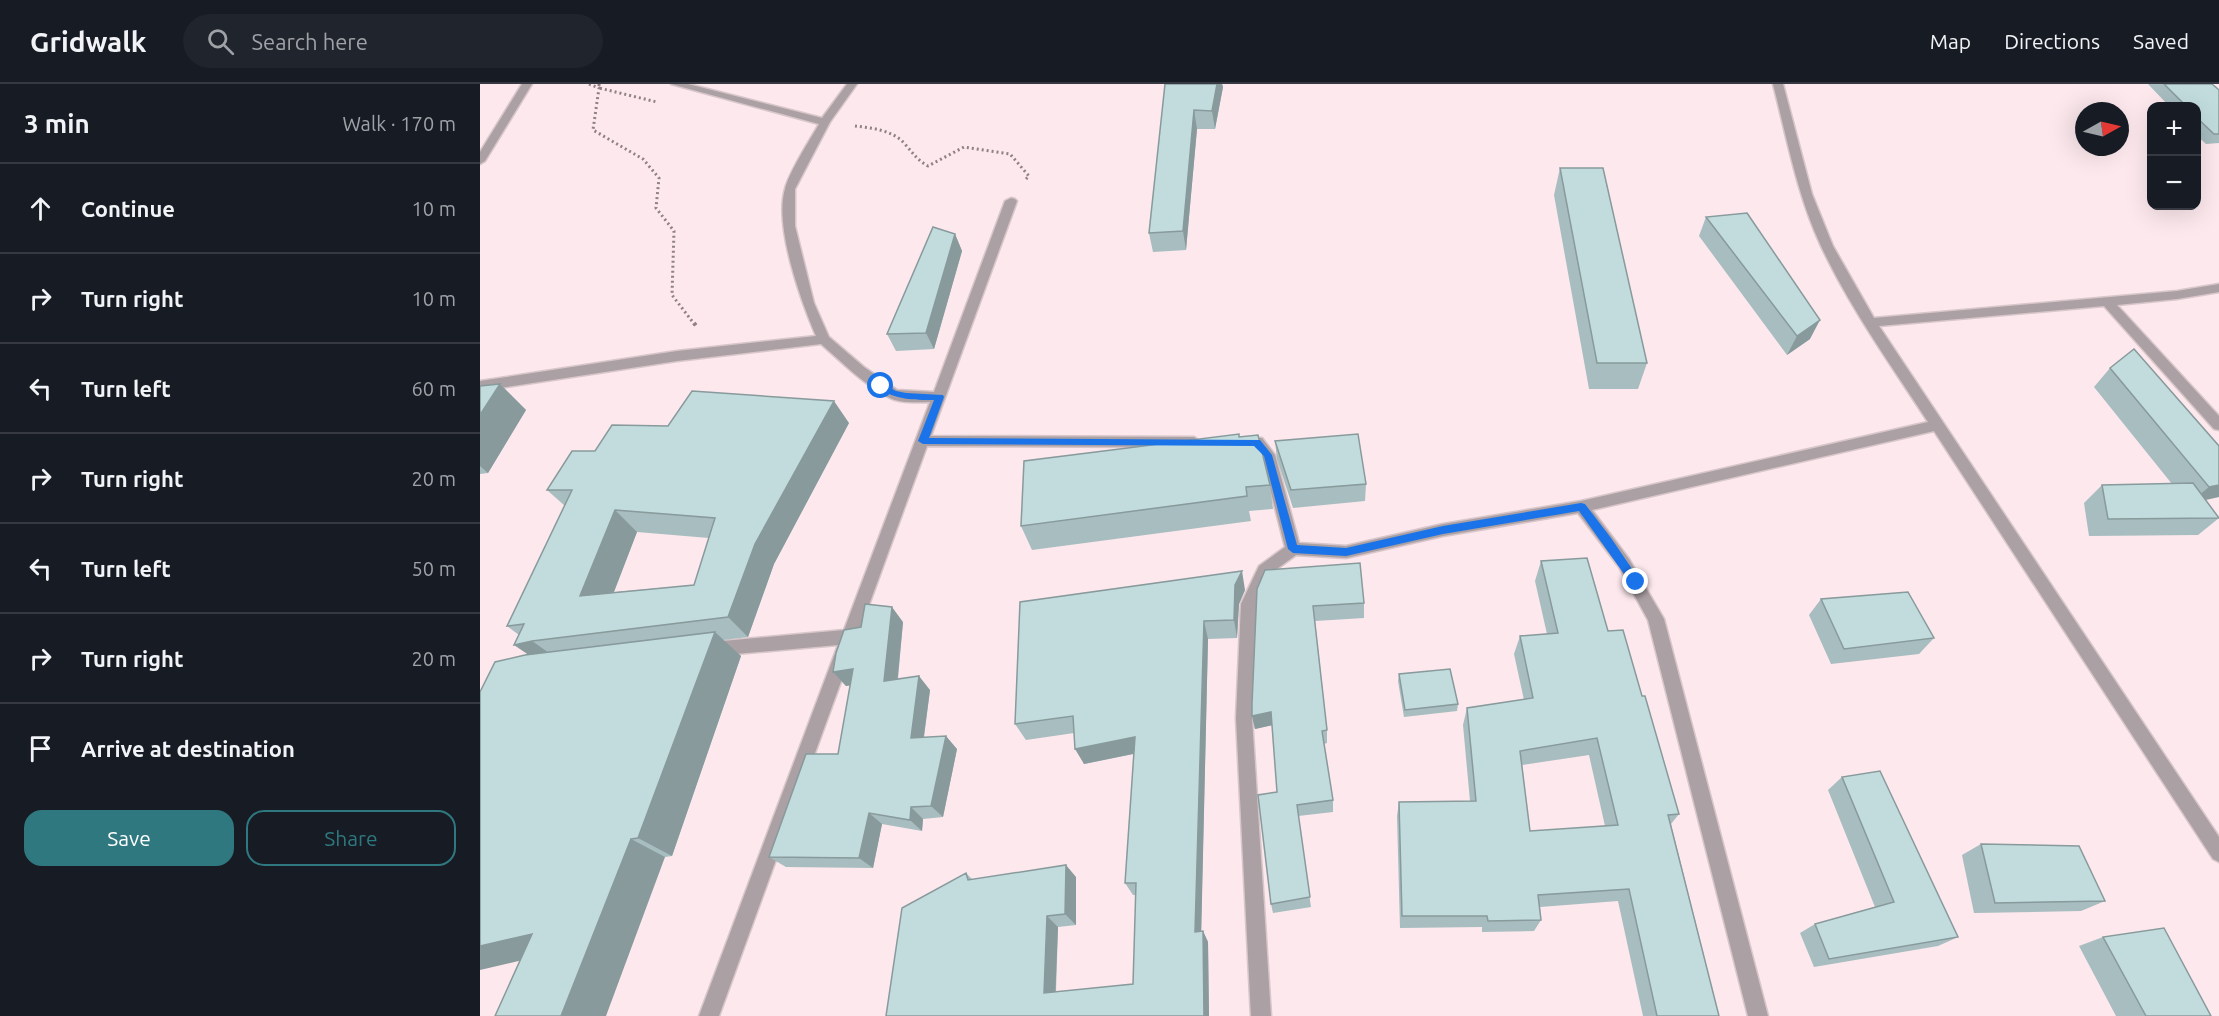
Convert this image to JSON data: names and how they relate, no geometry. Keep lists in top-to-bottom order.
{
  "north": "right",
  "page": {
    "header": "Gridwalk",
    "search": "Search here",
    "nav": ["Map", "Directions", "Saved"],
    "heading": ["3 min", "Walk · 170 m"],
    "map_buttons": ["+", "−"],
    "list": [
      ["Continue", "10 m"],
      ["Turn right", "10 m"],
      ["Turn left", "60 m"],
      ["Turn right", "20 m"],
      ["Turn left", "50 m"],
      ["Turn right", "20 m"],
      "Arrive at destination"
    ],
    "buttons": ["Save", "Share"]
  }
}
